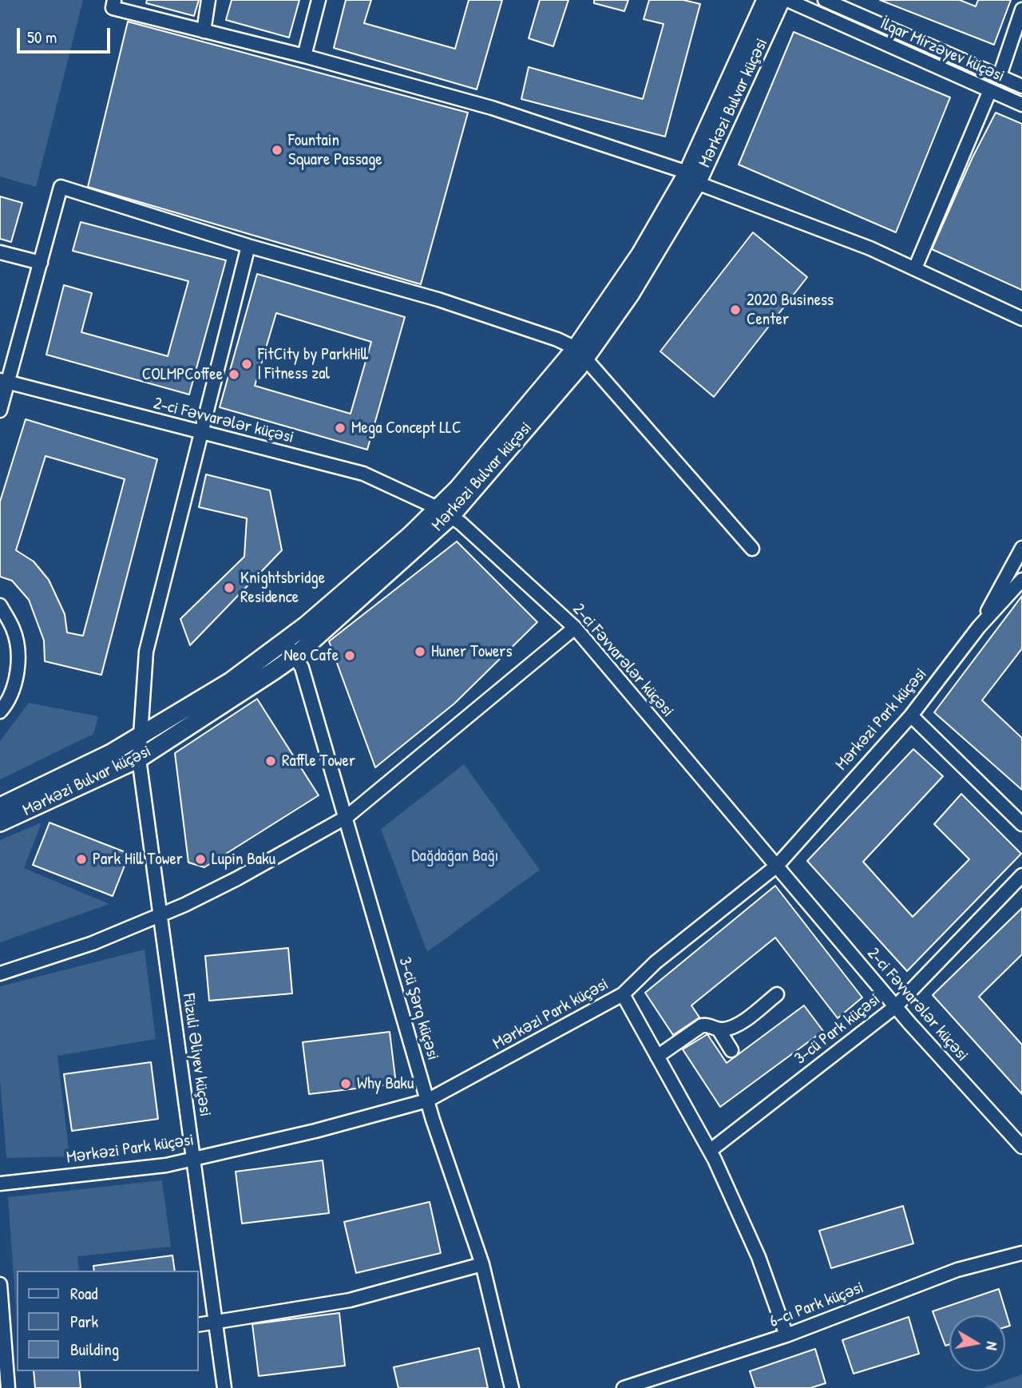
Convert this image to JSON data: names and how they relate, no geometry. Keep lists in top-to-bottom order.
{
  "streets": {
    "street": [
      "İlqar Mirzəyev küçəsi",
      "Mərkəzi Bulvar küçəsi",
      "2-ci Fəvvarələr küçəsi",
      "Mərkəzi Park küçəsi",
      "3-cü Şərq küçəsi",
      "3-cü Park küçəsi",
      "Füzuli Əliyev küçəsi",
      "6-cı Park küçəsi"
    ]
  },
  "crossings": [
    ["Mərkəzi Bulvar küçəsi", "2-ci Fəvvarələr küçəsi"],
    ["Mərkəzi Bulvar küçəsi", "3-cü Şərq küçəsi"],
    ["Mərkəzi Bulvar küçəsi", "Füzuli Əliyev küçəsi"],
    ["2-ci Fəvvarələr küçəsi", "Mərkəzi Park küçəsi"],
    ["2-ci Fəvvarələr küçəsi", "3-cü Park küçəsi"],
    ["2-ci Fəvvarələr küçəsi", "Füzuli Əliyev küçəsi"],
    ["Mərkəzi Park küçəsi", "3-cü Şərq küçəsi"],
    ["Mərkəzi Park küçəsi", "Füzuli Əliyev küçəsi"]
  ],
  "parks": ["Dağdağan Bağı"],
  "places": [
    "Fountain Square Passage",
    "2020 Business Center",
    "FitCity by ParkHill | Fitness zal",
    "COLMPCoffee",
    "Mega Concept LLC",
    "Knightsbridge Residence",
    "Huner Towers",
    "Neo Cafe",
    "Raffle Tower",
    "Park Hill Tower",
    "Lupin Baku",
    "Why Baku"
  ],
  "legend": ["Road", "Park", "Building"],
  "scale_bar": "50 m",
  "north": "right"
}
